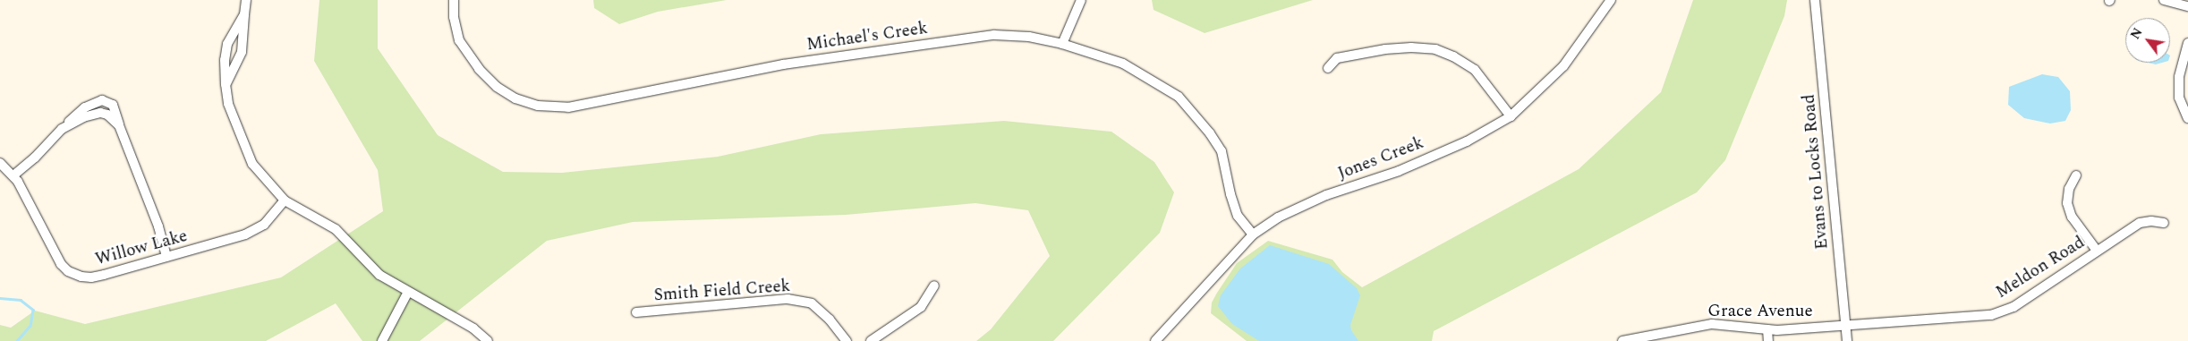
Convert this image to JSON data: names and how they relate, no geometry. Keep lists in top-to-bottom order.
{
  "streets": {
    "street": [
      "Michael's Creek",
      "Jones Creek",
      "Evans to Locks Road",
      "Willow Lake",
      "Meldon Road",
      "Smith Field Creek",
      "Grace Avenue"
    ]
  },
  "crossings": [
    ["Michael's Creek", "Jones Creek"],
    ["Evans to Locks Road", "Meldon Road"],
    ["Evans to Locks Road", "Grace Avenue"],
    ["Meldon Road", "Grace Avenue"]
  ],
  "north": "top left"
}
